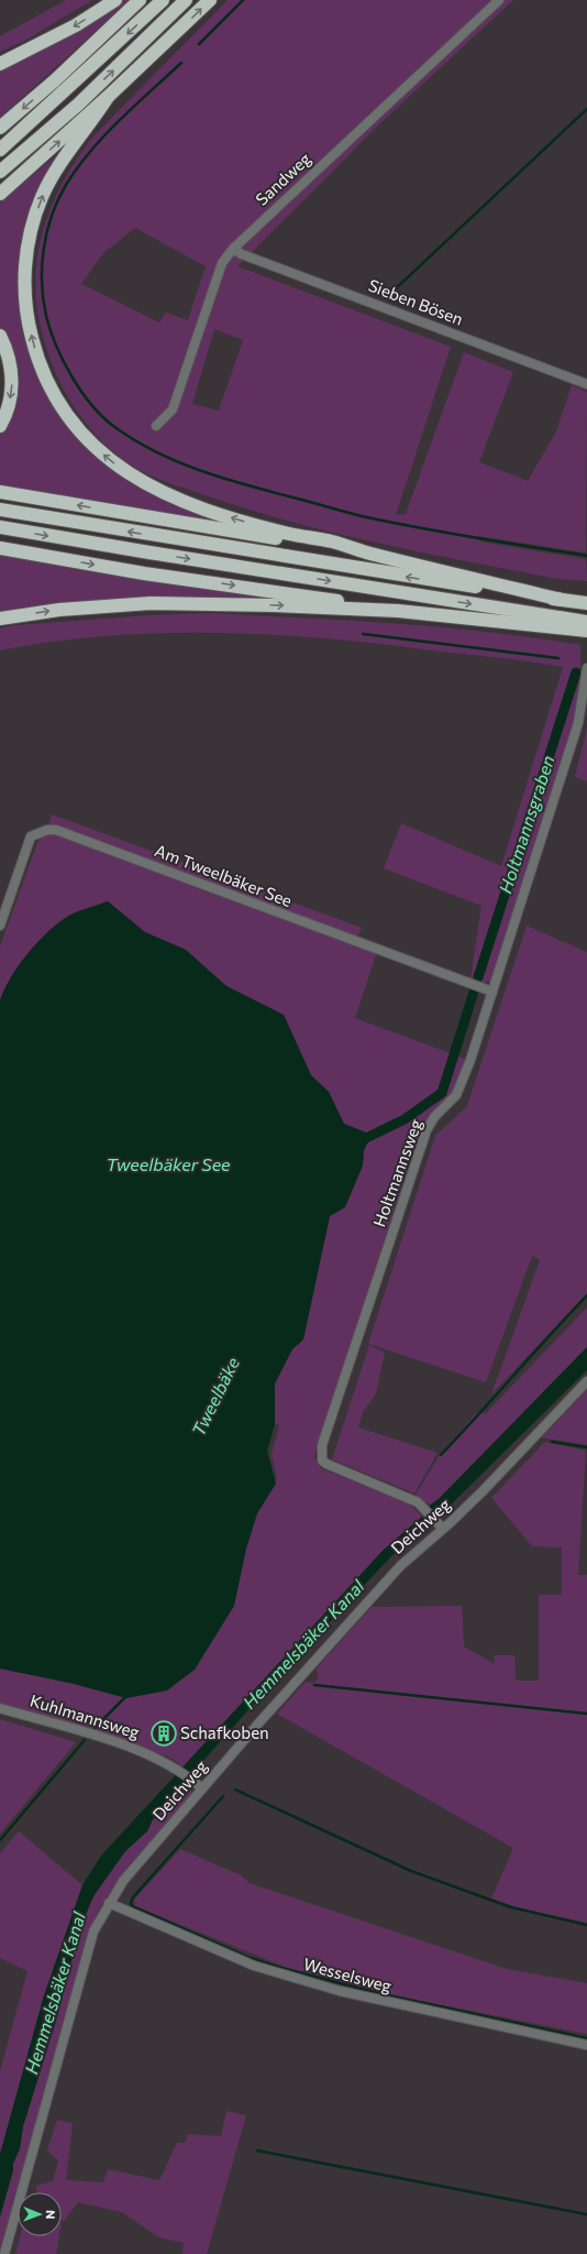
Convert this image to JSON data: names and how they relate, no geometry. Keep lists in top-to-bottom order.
{
  "streets": {
    "street": [
      "Sandweg",
      "Sieben Bösen",
      "Am Tweelbäker See",
      "Holtmannsweg",
      "Deichweg",
      "Kuhlmannsweg",
      "Wesselsweg"
    ]
  },
  "crossings": [
    ["Sandweg", "Sieben Bösen"],
    ["Am Tweelbäker See", "Holtmannsweg"],
    ["Holtmannsweg", "Deichweg"],
    ["Deichweg", "Kuhlmannsweg"],
    ["Deichweg", "Wesselsweg"]
  ],
  "water": [
    "Holtmannsgraben",
    "Tweelbäker See",
    "Tweelbäke",
    "Hemmelsbäker Kanal"
  ],
  "places": {
    "building": ["Schafkoben"]
  },
  "north": "right"
}
